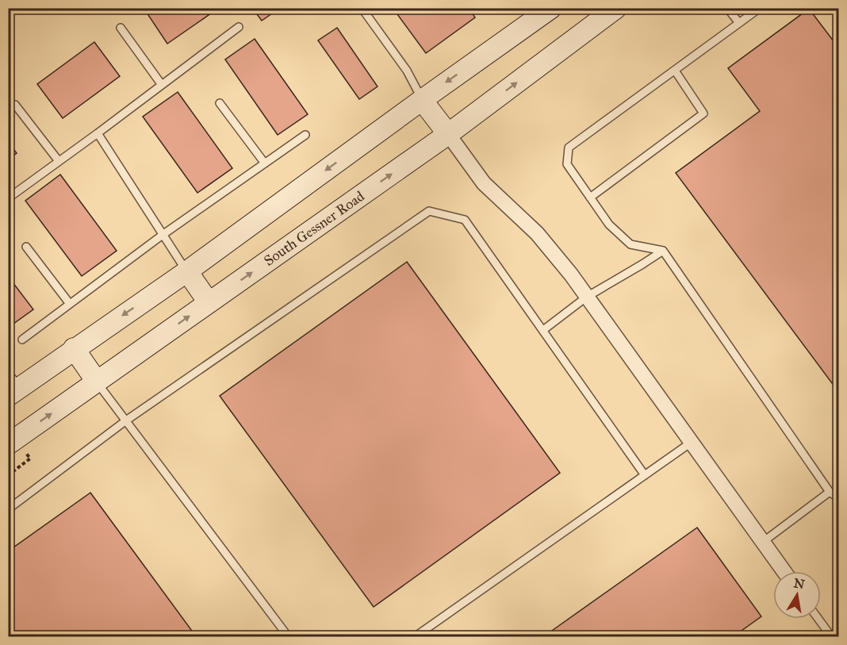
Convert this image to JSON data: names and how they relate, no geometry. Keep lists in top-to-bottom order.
{
  "streets": {
    "main road": ["South Gessner Road"]
  },
  "north": "top"
}
